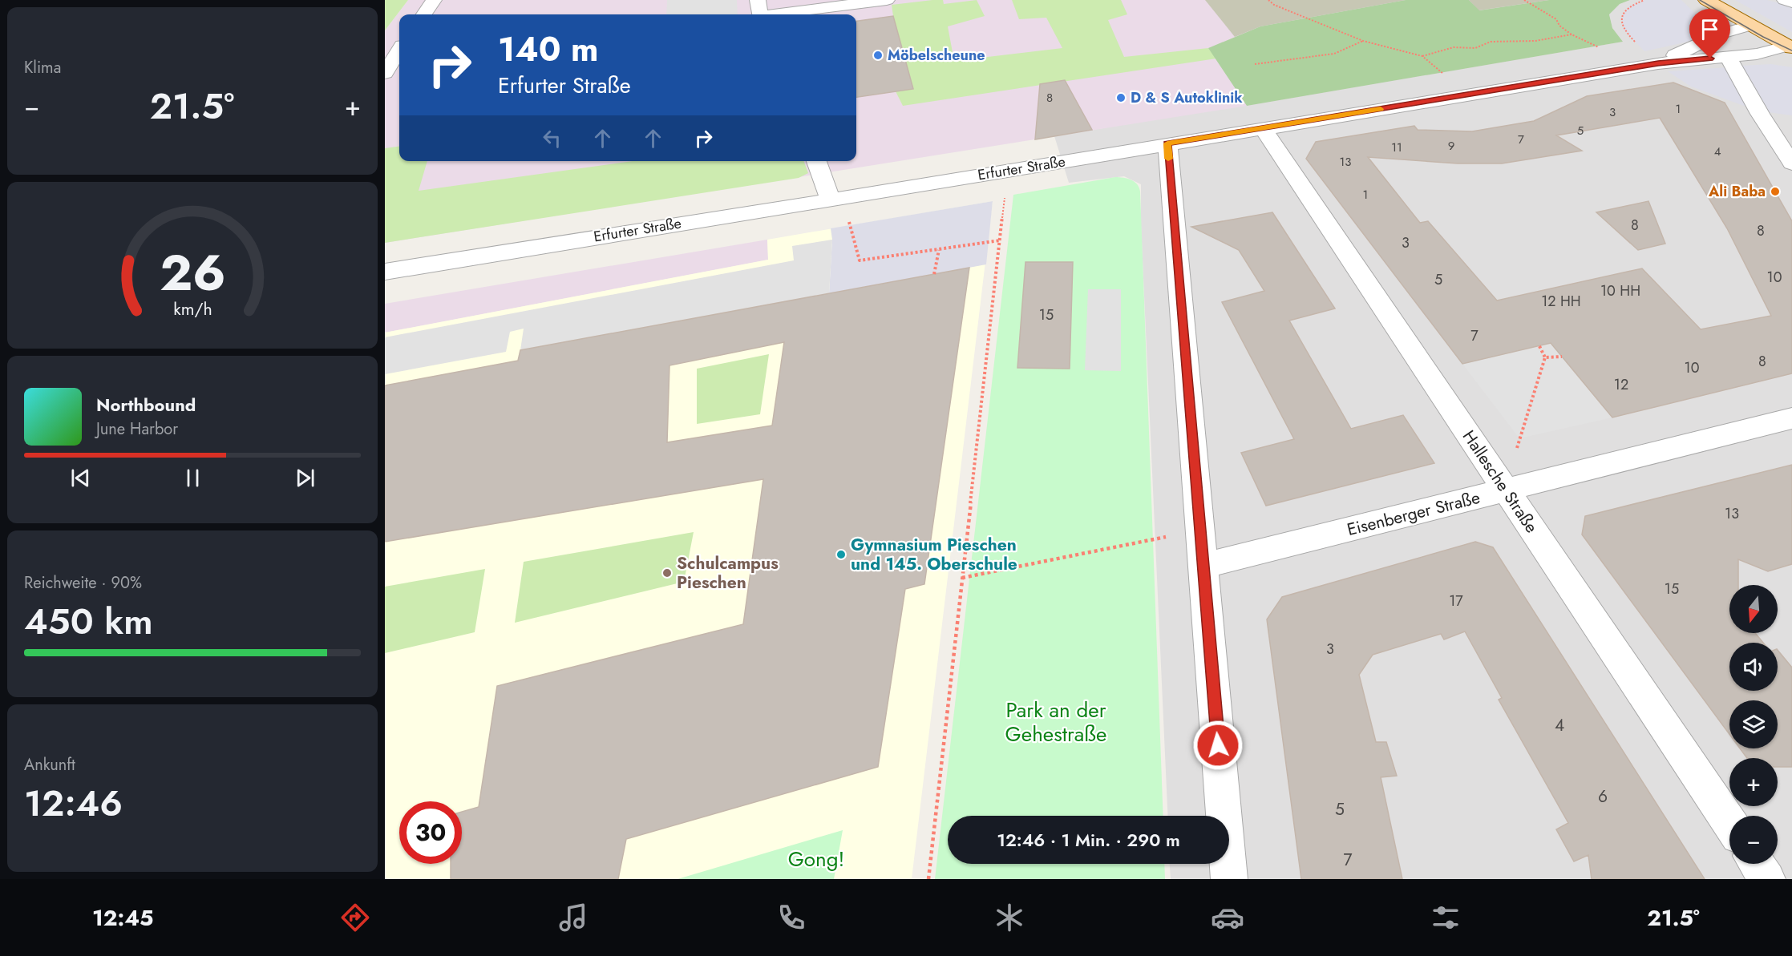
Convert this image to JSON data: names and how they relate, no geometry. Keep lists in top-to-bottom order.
{
  "streets": {
    "street": ["Erfurter Straße", "Hallesche Straße", "Eisenberger Straße"]
  },
  "crossings": [
    ["Erfurter Straße", "Hallesche Straße"],
    ["Hallesche Straße", "Eisenberger Straße"]
  ],
  "parks": ["Park an der Gehestraße", "Gong!"],
  "places": [
    "Möbelscheune",
    "D & S Autoklinik",
    "Ali Baba",
    "Gymnasium Pieschen und 145. Oberschule",
    "Schulcampus Pieschen"
  ],
  "house_numbers": [
    "8",
    "1",
    "3",
    "5",
    "7",
    "9",
    "11",
    "4",
    "13",
    "1",
    "8",
    "8",
    "3",
    "10",
    "5",
    "10 HH",
    "12 HH",
    "15",
    "7",
    "8",
    "10",
    "12",
    "13",
    "15",
    "17",
    "3",
    "4",
    "6",
    "5",
    "7"
  ],
  "north": "bottom",
  "page": {
    "tile": [
      "Klima",
      ["Reichweite · 90%", "450 km"],
      ["Ankunft", "12:46"]
    ],
    "turn": ["140 m", "Erfurter Straße"],
    "heat": ["−", "21.5°", "+"],
    "song": ["Northbound", "June Harbor"],
    "map_buttons": ["+", "−"],
    "limit": "30",
    "trip": "12:46 · 1 Min. · 290 m",
    "tabs": ["12:45", "21.5°"],
    "gauge": ["26", "km/h"]
  }
}
